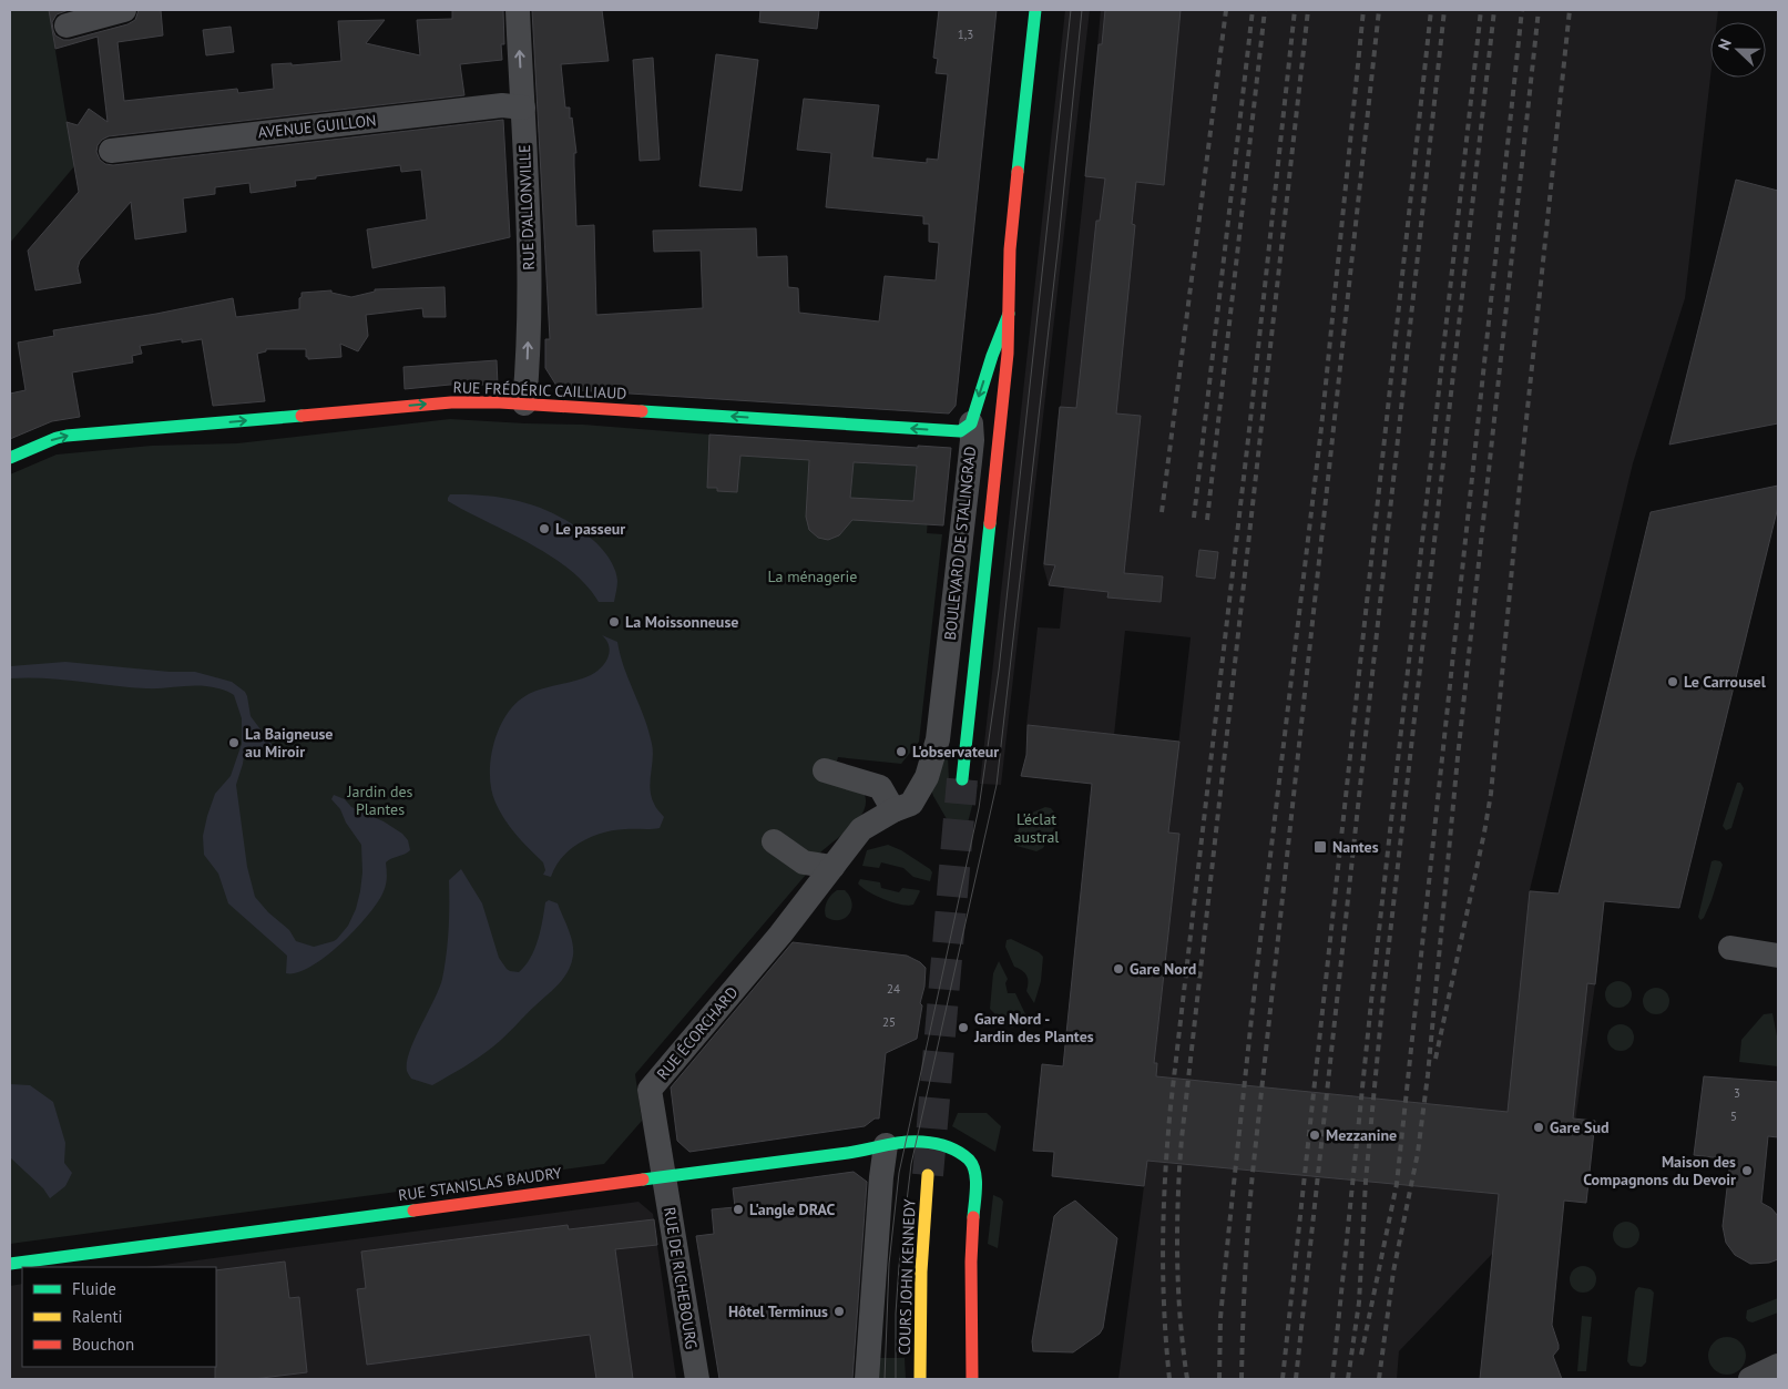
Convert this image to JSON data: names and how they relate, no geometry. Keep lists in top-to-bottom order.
{
  "streets": {
    "street": [
      "AVENUE GUILLON",
      "RUE D'ALLONVILLE",
      "RUE FRÉDÉRIC CAILLIAUD",
      "BOULEVARD DE STALINGRAD",
      "RUE ÉCORCHARD",
      "RUE STANISLAS BAUDRY",
      "COURS JOHN KENNEDY",
      "RUE DE RICHEBOURG"
    ]
  },
  "crossings": [
    ["AVENUE GUILLON", "RUE D'ALLONVILLE"],
    ["RUE D'ALLONVILLE", "RUE FRÉDÉRIC CAILLIAUD"],
    ["RUE FRÉDÉRIC CAILLIAUD", "BOULEVARD DE STALINGRAD"],
    ["BOULEVARD DE STALINGRAD", "RUE ÉCORCHARD"],
    ["RUE ÉCORCHARD", "RUE STANISLAS BAUDRY"],
    ["RUE ÉCORCHARD", "RUE DE RICHEBOURG"],
    ["RUE STANISLAS BAUDRY", "RUE DE RICHEBOURG"]
  ],
  "one_way": ["RUE D'ALLONVILLE"],
  "parks": ["La ménagerie", "Jardin des Plantes", "L'éclat austral"],
  "places": {
    "other": [
      "Le passeur",
      "La Moissonneuse",
      "Le Carrousel",
      "La Baigneuse au Miroir",
      "L'observateur",
      "Gare Nord",
      "Gare Nord - Jardin des Plantes",
      "Gare Sud",
      "Mezzanine",
      "Maison des Compagnons du Devoir",
      "L'angle DRAC",
      "Hôtel Terminus"
    ],
    "transit": ["Nantes"]
  },
  "house_numbers": [
    "1,3",
    "24",
    "25",
    "3",
    "5"
  ],
  "legend": ["Fluide", "Ralenti", "Bouchon"],
  "north": "left"
}
